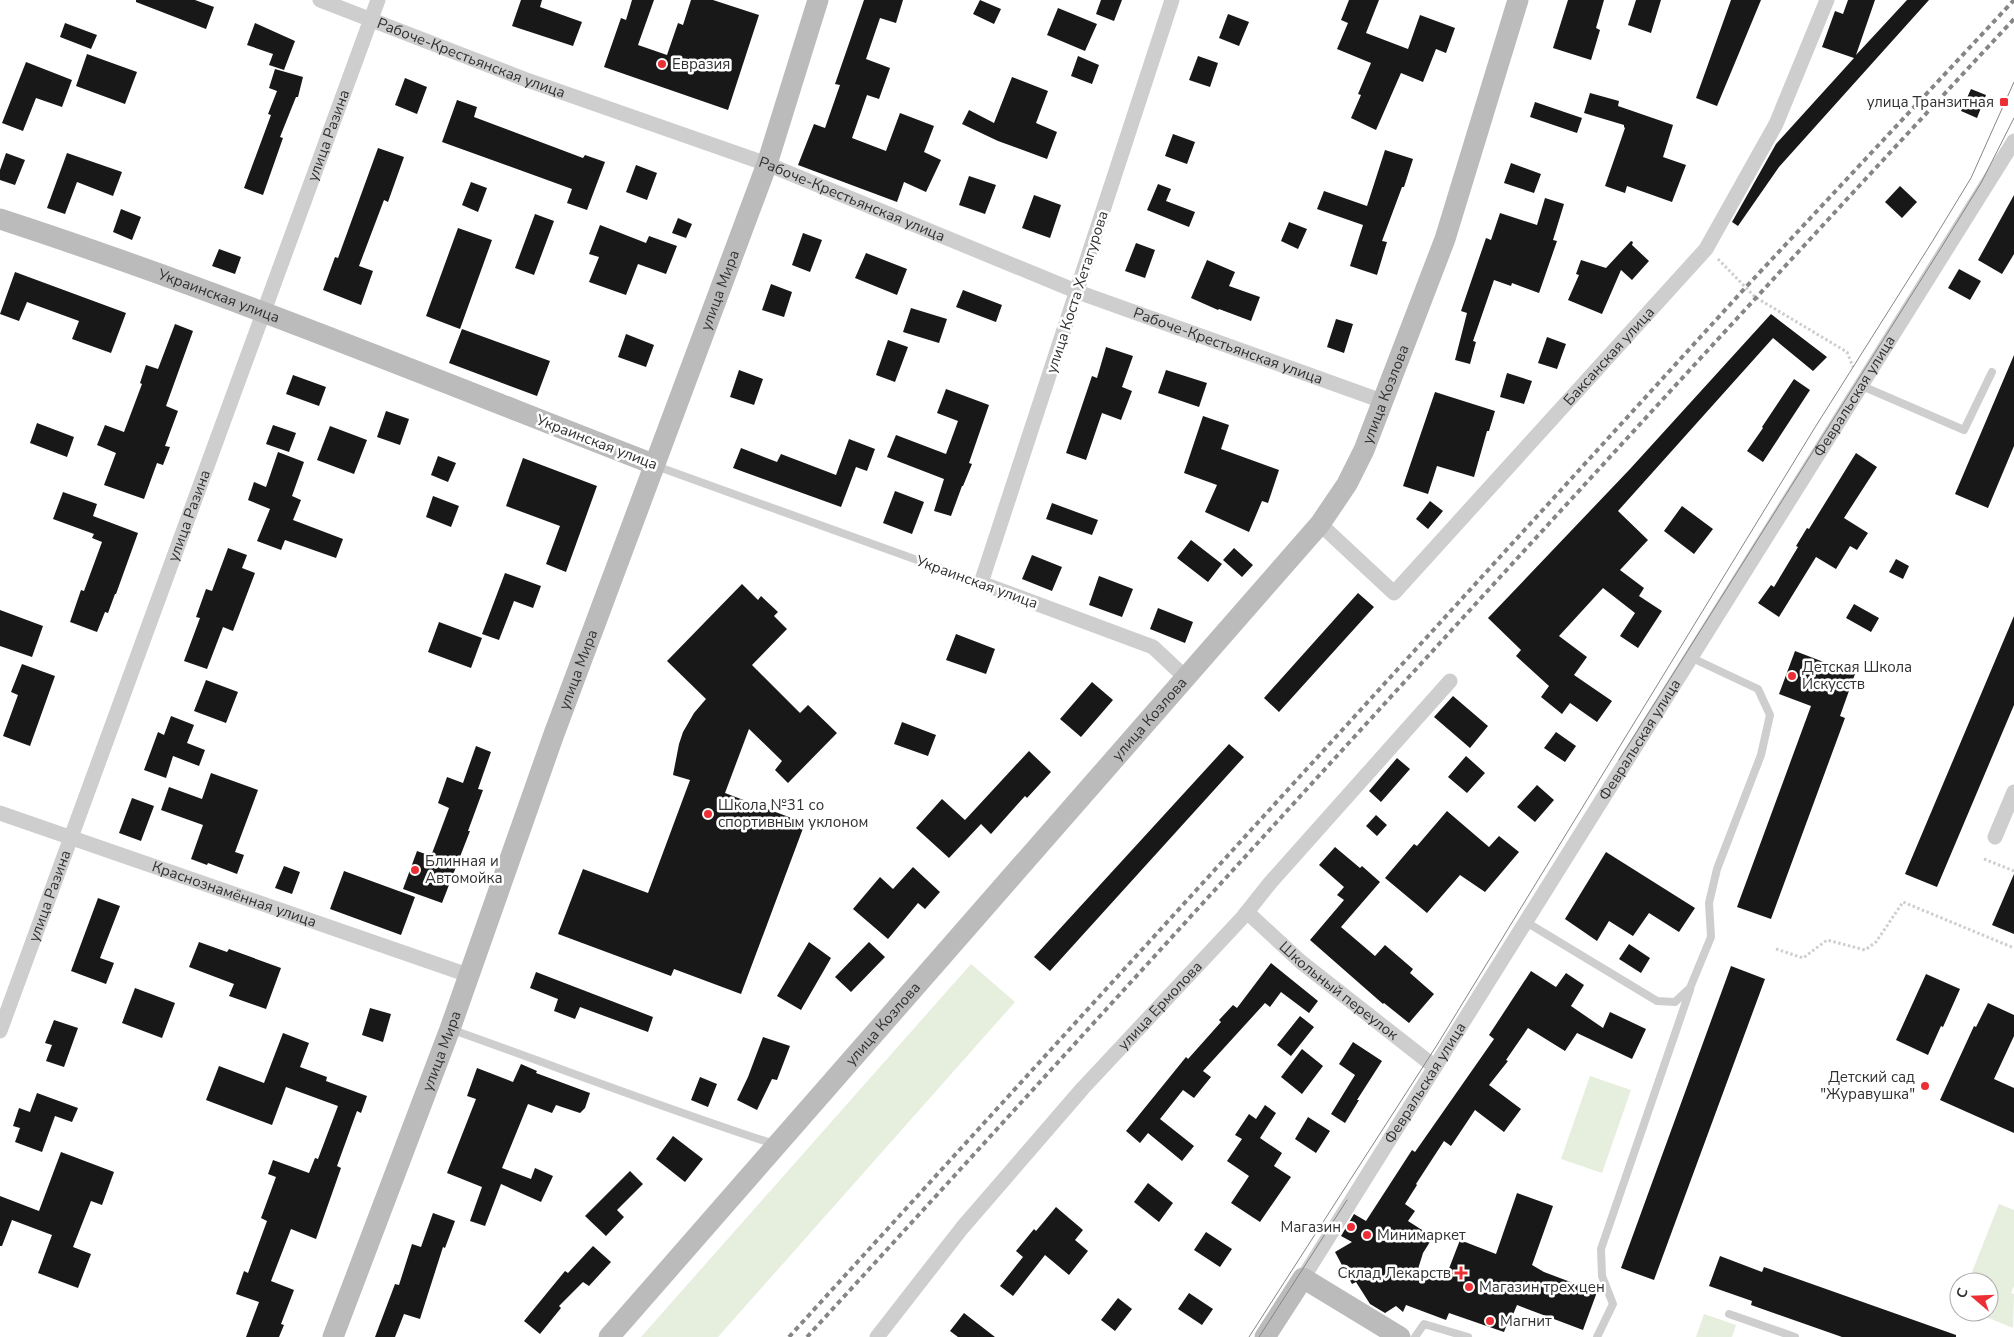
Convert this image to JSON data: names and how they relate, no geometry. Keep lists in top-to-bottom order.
{
  "streets": {
    "street": [
      "Рабоче-Крестьянская улица",
      "улица Разина",
      "улица Мира",
      "улица Коста Хетагурова",
      "Украинская улица",
      "Баксанская улица",
      "улица Козлова",
      "Февральская улица",
      "Краснознамённая улица",
      "Школьный переулок",
      "улица Ермолова"
    ]
  },
  "crossings": [
    ["Рабоче-Крестьянская улица", "улица Разина"],
    ["Рабоче-Крестьянская улица", "улица Мира"],
    ["Рабоче-Крестьянская улица", "улица Коста Хетагурова"],
    ["Рабоче-Крестьянская улица", "улица Козлова"],
    ["улица Разина", "Украинская улица"],
    ["улица Разина", "Краснознамённая улица"],
    ["улица Мира", "Украинская улица"],
    ["улица Мира", "Краснознамённая улица"],
    ["улица Коста Хетагурова", "Украинская улица"],
    ["Украинская улица", "улица Козлова"],
    ["Баксанская улица", "улица Козлова"],
    ["Февральская улица", "Школьный переулок"],
    ["Школьный переулок", "улица Ермолова"]
  ],
  "places": {
    "other": [
      "Евразия",
      "Детская Школа Искусств",
      "Школа №31 со спортивным уклоном",
      "Блинная и Автомойка",
      "Детский сад \"Журавушка\"",
      "Магазин",
      "Минимаркет",
      "Магазин трех цен",
      "Магнит"
    ],
    "transit": ["улица Транзитная"],
    "health": ["Склад Лекарств"]
  },
  "north": "left"
}
